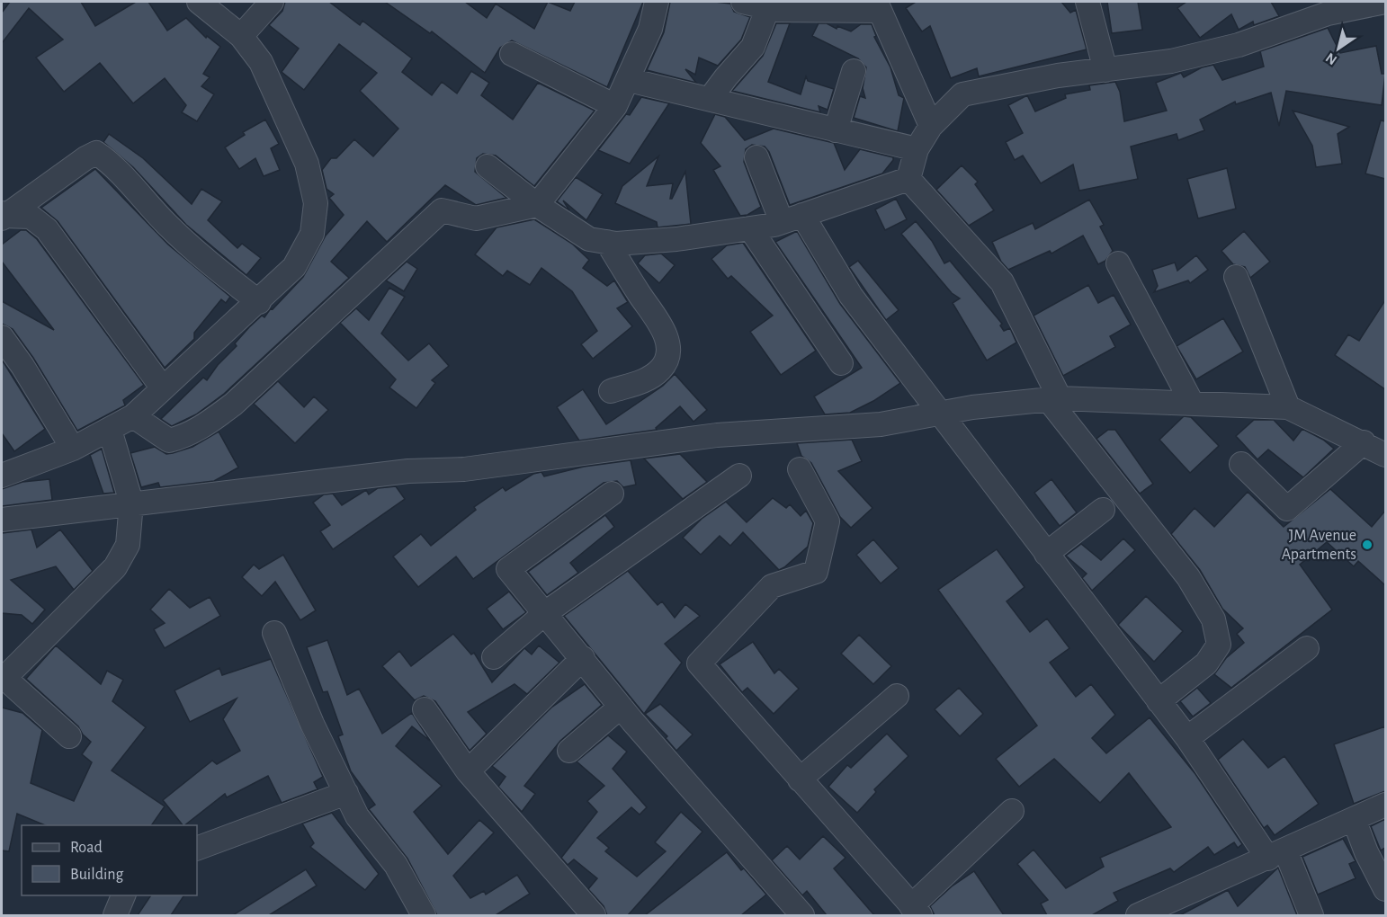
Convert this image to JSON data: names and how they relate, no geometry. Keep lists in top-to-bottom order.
{
  "places": ["JM Avenue Apartments"],
  "legend": ["Road", "Building"],
  "north": "bottom left"
}
